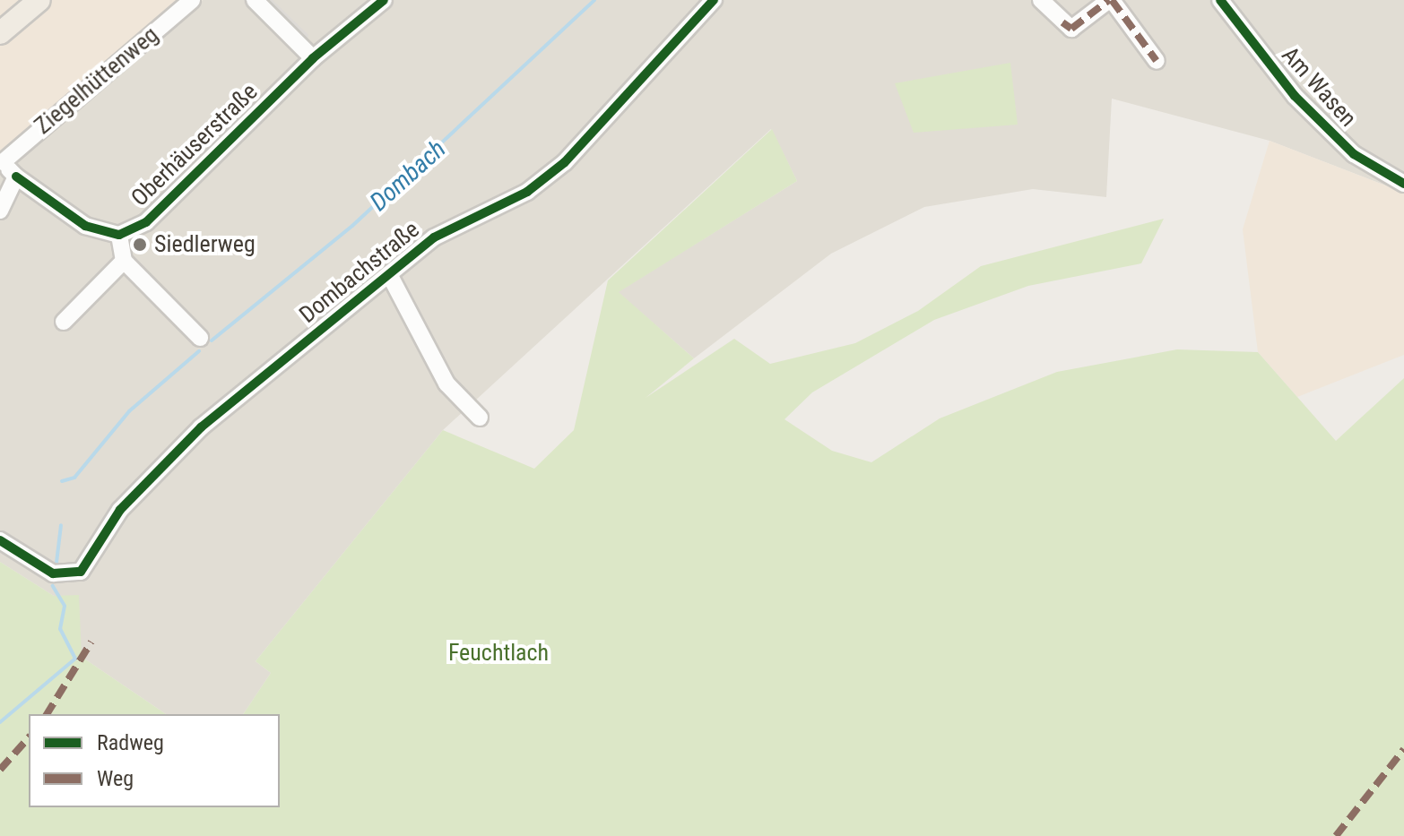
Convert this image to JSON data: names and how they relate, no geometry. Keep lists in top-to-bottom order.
{
  "streets": {
    "street": [
      "Ziegelhüttenweg",
      "Am Wasen",
      "Oberhäuserstraße",
      "Dombachstraße"
    ]
  },
  "crossings": [
    ["Ziegelhüttenweg", "Oberhäuserstraße"]
  ],
  "water": ["Dombach"],
  "parks": ["Feuchtlach"],
  "places": ["Siedlerweg"],
  "legend": ["Radweg", "Weg"]
}
